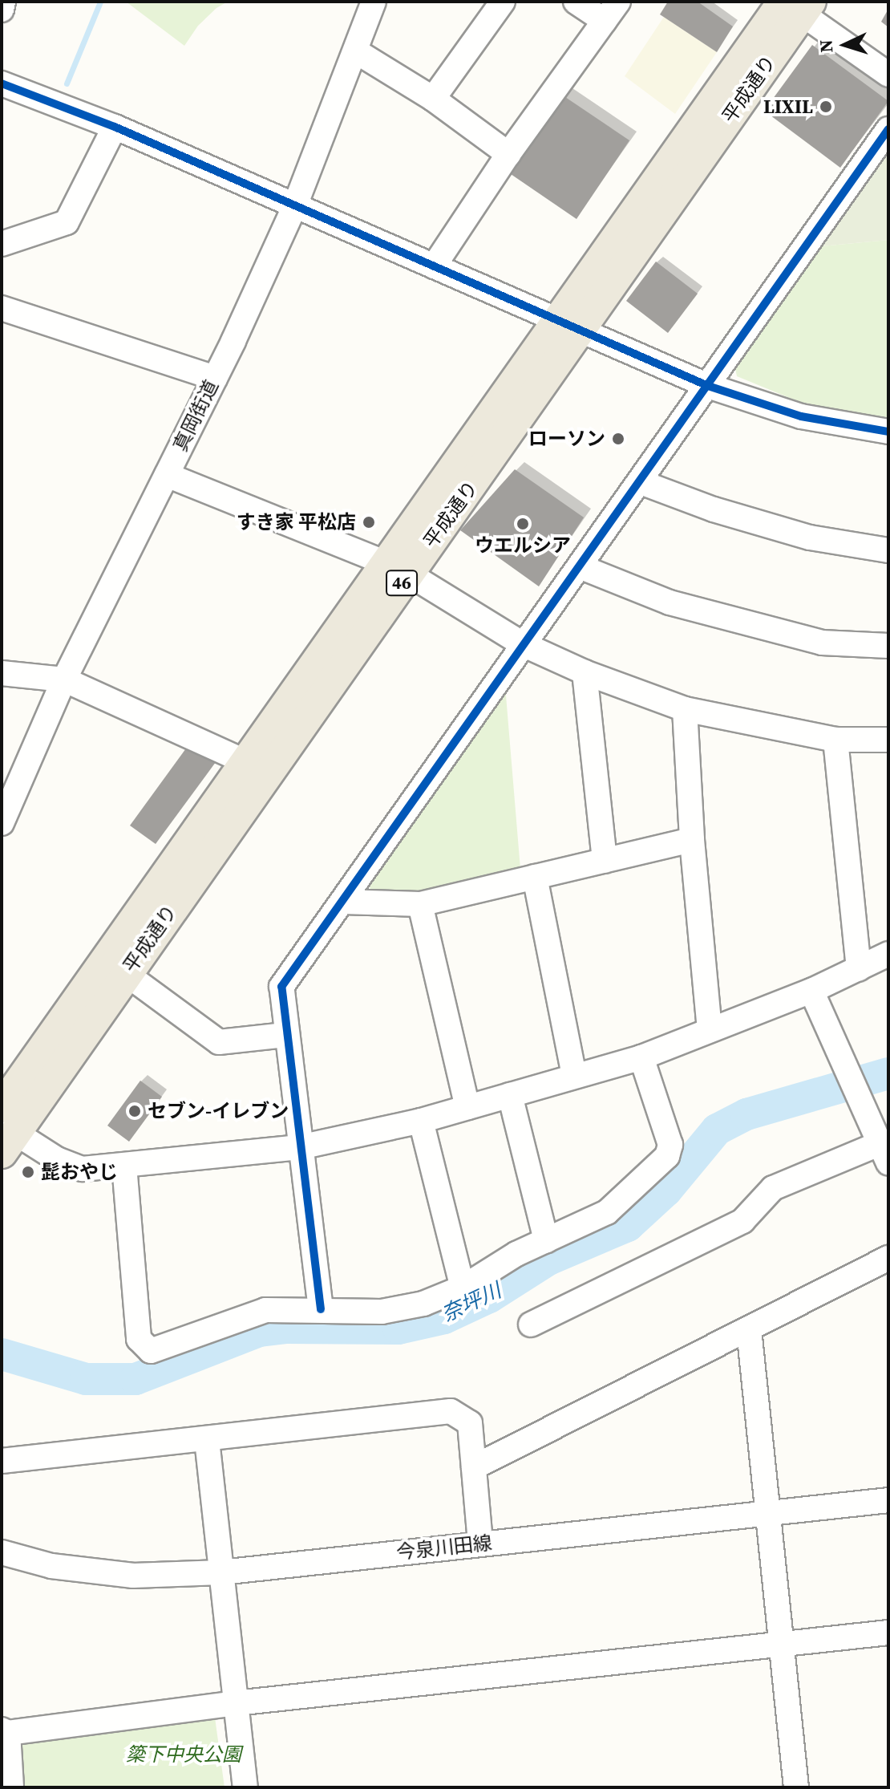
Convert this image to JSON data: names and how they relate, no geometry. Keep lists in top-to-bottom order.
{
  "streets": {
    "main road": ["平成通り", "46"],
    "street": ["真岡街道", "今泉川田線"]
  },
  "water": ["奈坪川"],
  "parks": ["簗下中央公園"],
  "places": [
    "LIXIL",
    "ローソン",
    "すき家 平松店",
    "ウエルシア",
    "セブン-イレブン",
    "髭おやじ"
  ],
  "north": "left"
}
